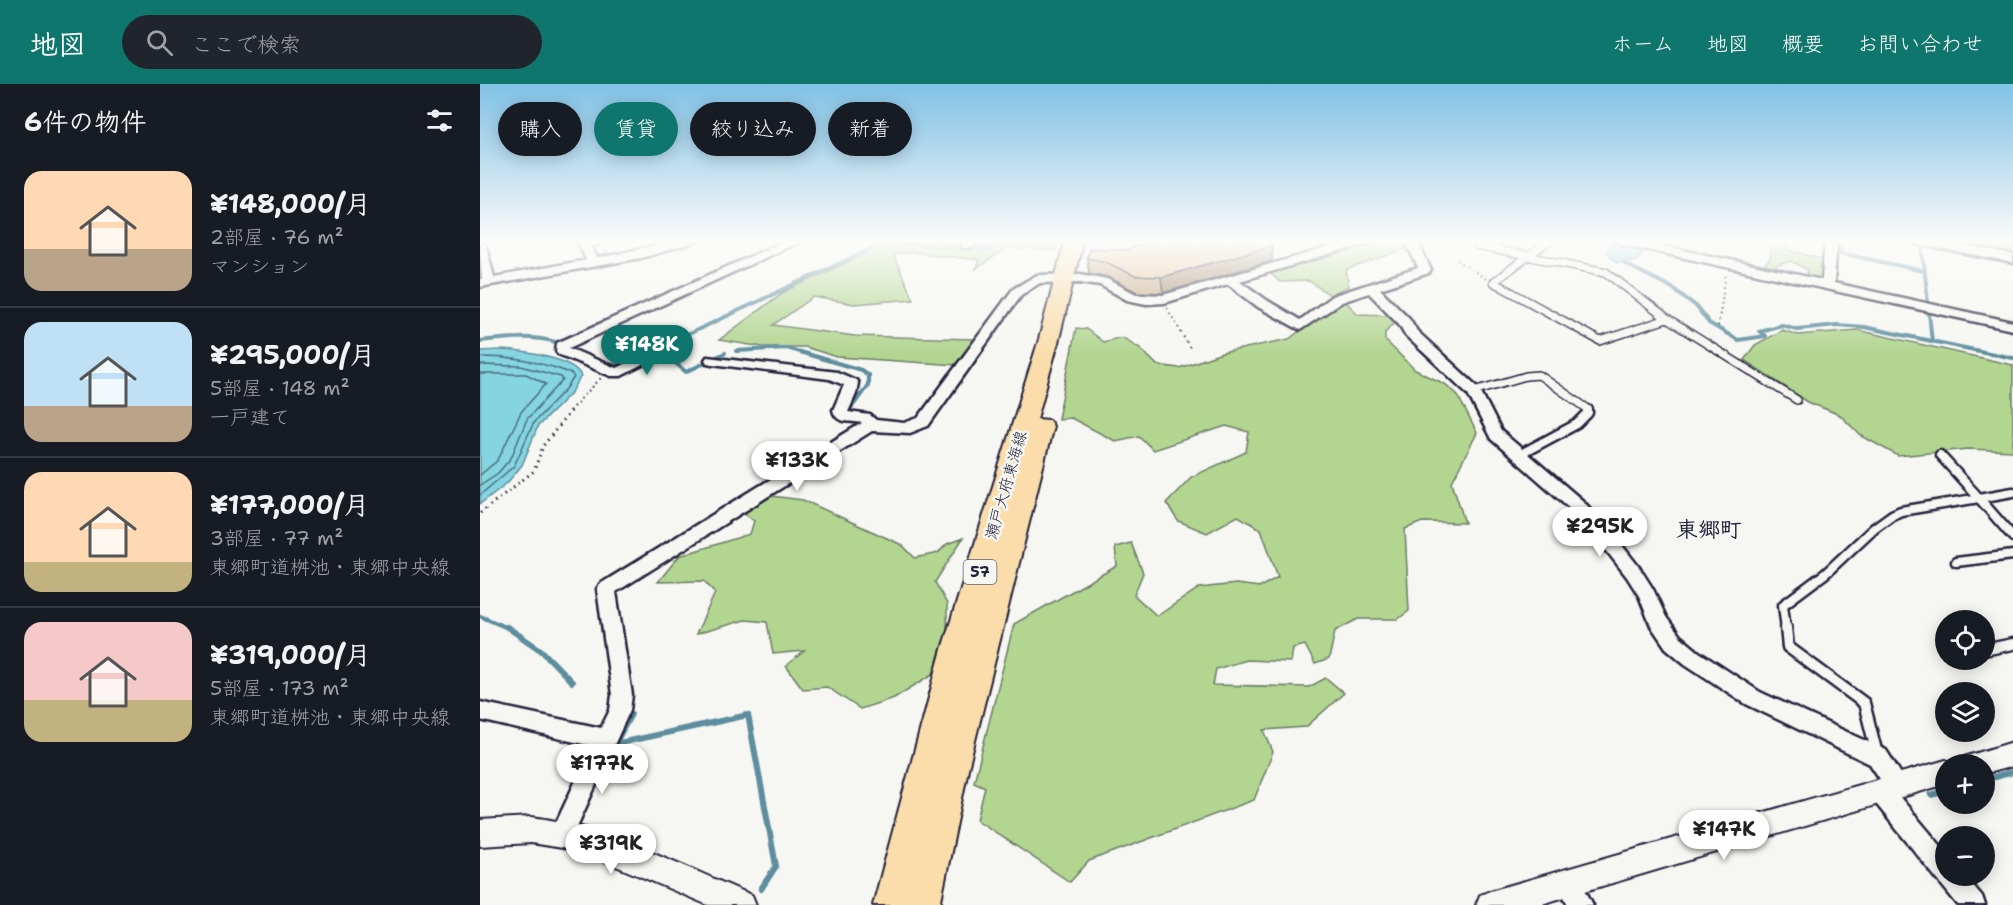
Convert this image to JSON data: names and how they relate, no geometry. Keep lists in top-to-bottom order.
{
  "streets": {
    "main road": ["瀬戸大府東海線", "57"]
  },
  "districts": ["東郷町"],
  "page": {
    "header": "地図",
    "search": "ここで検索",
    "nav": [
      "ホーム",
      "地図",
      "概要",
      "お問い合わせ"
    ],
    "heading": "6件の物件",
    "chip": [
      "購入",
      "賃貸",
      "絞り込み",
      "新着"
    ],
    "list": [
      {
        "name": "¥148,000/月",
        "note": "2部屋 · 76 m² · マンション"
      },
      {
        "name": "¥295,000/月",
        "note": "5部屋 · 148 m² · 一戸建て"
      },
      {
        "name": "¥177,000/月",
        "note": "3部屋 · 77 m² · 東郷町道桝池・東郷中央線"
      },
      {
        "name": "¥319,000/月",
        "note": "5部屋 · 173 m² · 東郷町道桝池・東郷中央線"
      }
    ],
    "price": [
      "¥148K",
      "¥133K",
      "¥295K",
      "¥177K",
      "¥147K",
      "¥319K"
    ],
    "map_buttons": ["+", "−"]
  }
}
